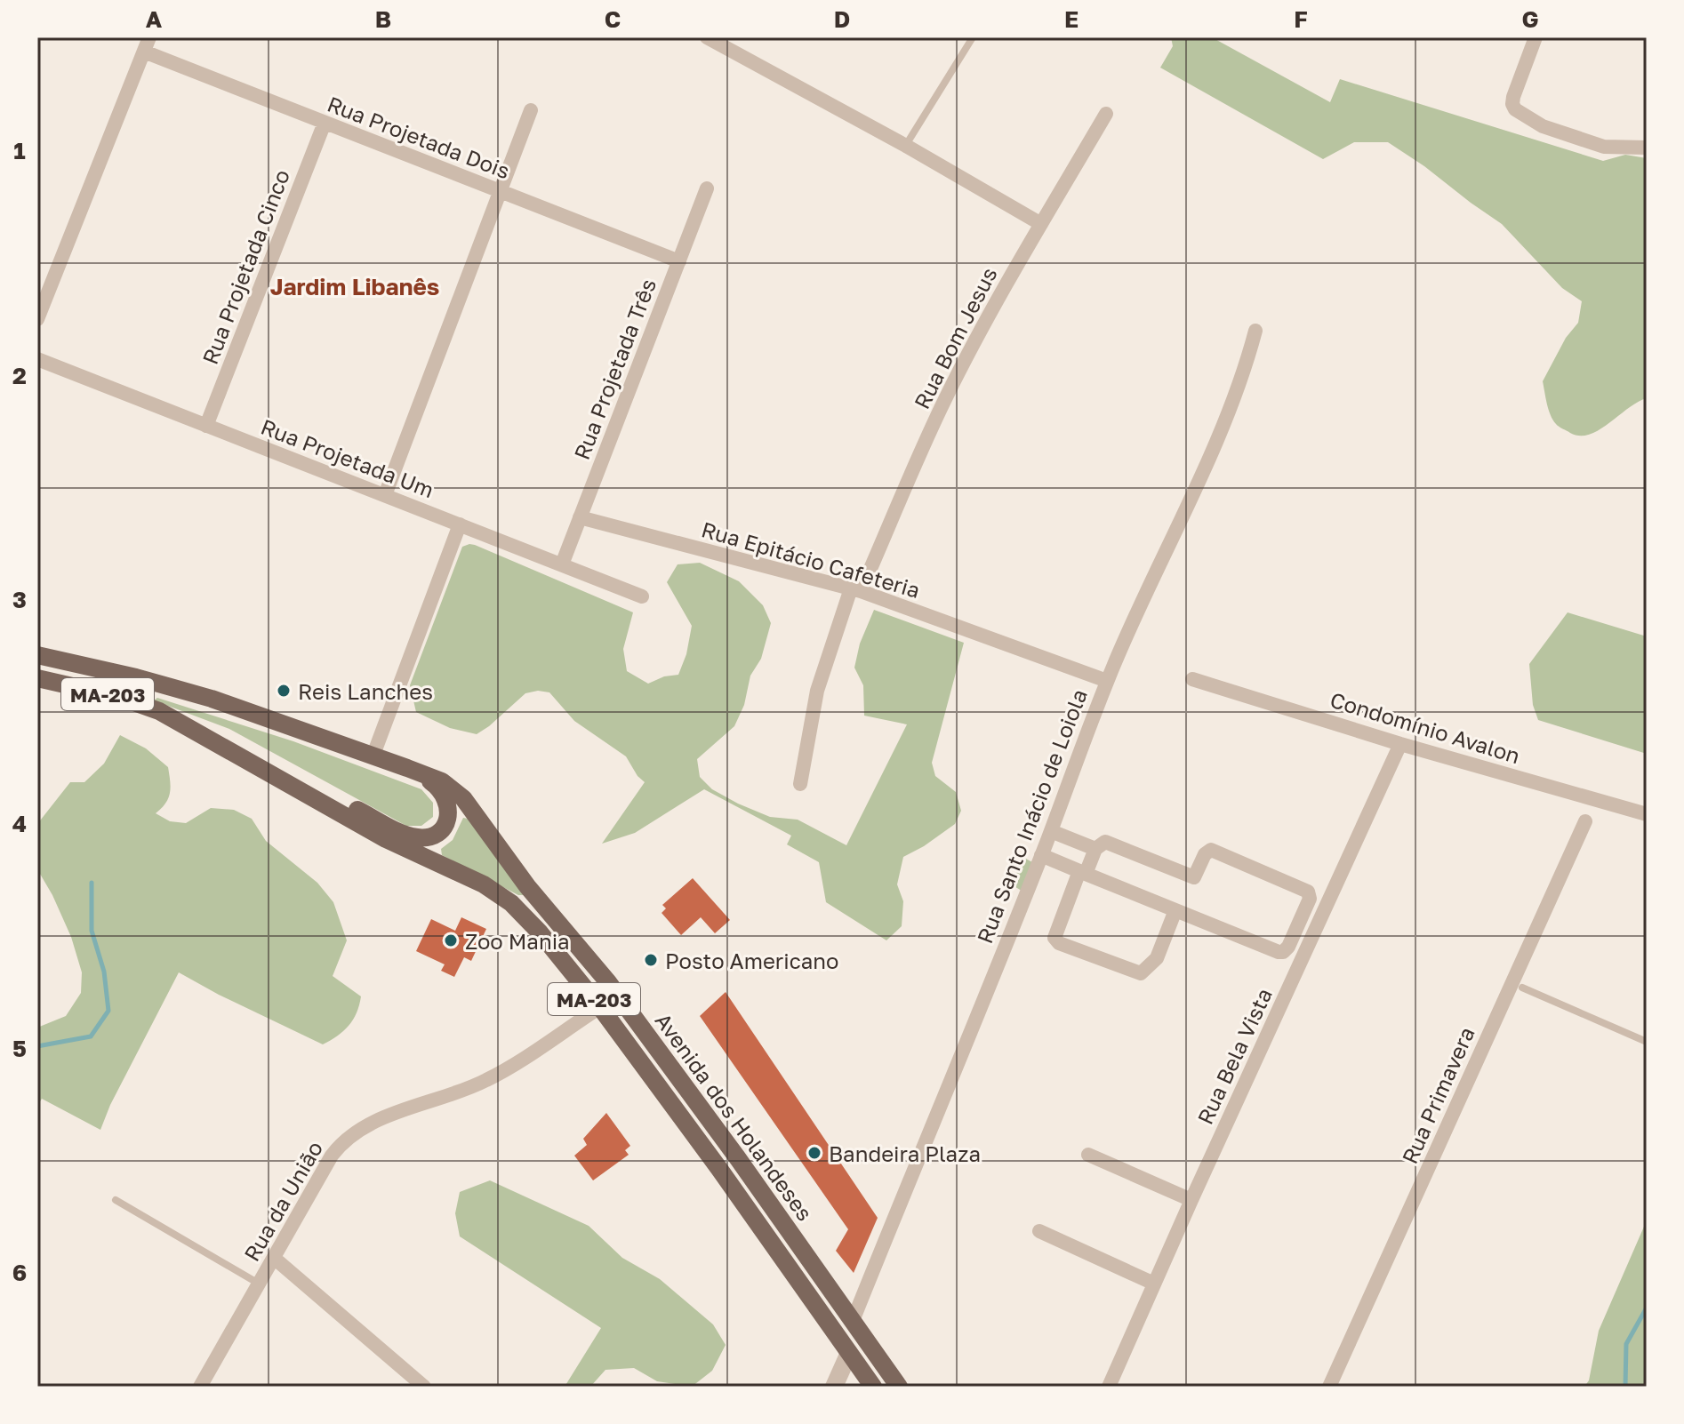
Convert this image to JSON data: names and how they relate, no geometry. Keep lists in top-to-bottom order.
{
  "streets": {
    "main road": ["MA-203", "Avenida dos Holandeses"],
    "street": [
      "Rua Projetada Dois",
      "Rua Projetada Cinco",
      "Rua Bom Jesus",
      "Rua Projetada Três",
      "Rua Projetada Um",
      "Rua Epitácio Cafeteria",
      "Condomínio Avalon",
      "Rua Santo Inácio de Loiola",
      "Rua Bela Vista",
      "Rua Primavera",
      "Rua da União"
    ]
  },
  "crossings": [
    ["Rua Projetada Dois", "Rua Projetada Cinco"],
    ["Rua Projetada Dois", "Rua Projetada Três"],
    ["Rua Projetada Cinco", "Rua Projetada Um"],
    ["Rua Bom Jesus", "Rua Epitácio Cafeteria"],
    ["Rua Projetada Três", "Rua Projetada Um"],
    ["Rua Projetada Três", "Rua Epitácio Cafeteria"],
    ["Rua Epitácio Cafeteria", "Rua Santo Inácio de Loiola"],
    ["Condomínio Avalon", "Rua Bela Vista"],
    ["Rua Santo Inácio de Loiola", "Avenida dos Holandeses"],
    ["Avenida dos Holandeses", "Rua da União"]
  ],
  "districts": ["Jardim Libanês"],
  "places": [
    "Reis Lanches",
    "Zoo Mania",
    "Posto Americano",
    "Bandeira Plaza"
  ],
  "grid": {
    "columns": [
      "A",
      "B",
      "C",
      "D",
      "E",
      "F",
      "G"
    ],
    "rows": [
      "1",
      "2",
      "3",
      "4",
      "5",
      "6"
    ]
  }
}
